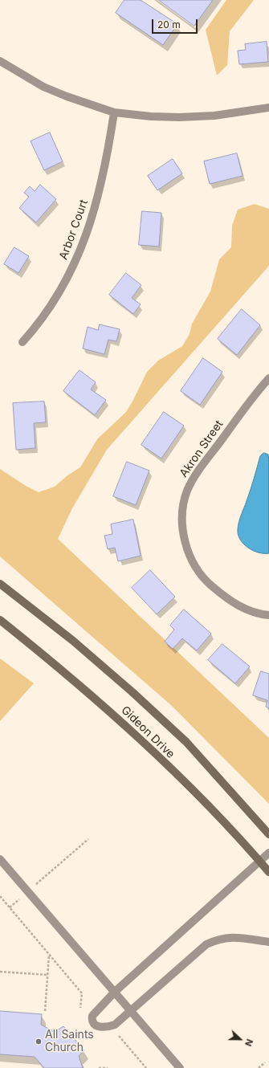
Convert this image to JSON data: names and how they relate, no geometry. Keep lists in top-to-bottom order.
{
  "streets": {
    "main road": ["Gideon Drive"],
    "street": ["Arbor Court", "Akron Street"]
  },
  "places": ["All Saints Church"],
  "scale_bar": "20 m",
  "north": "right"
}
